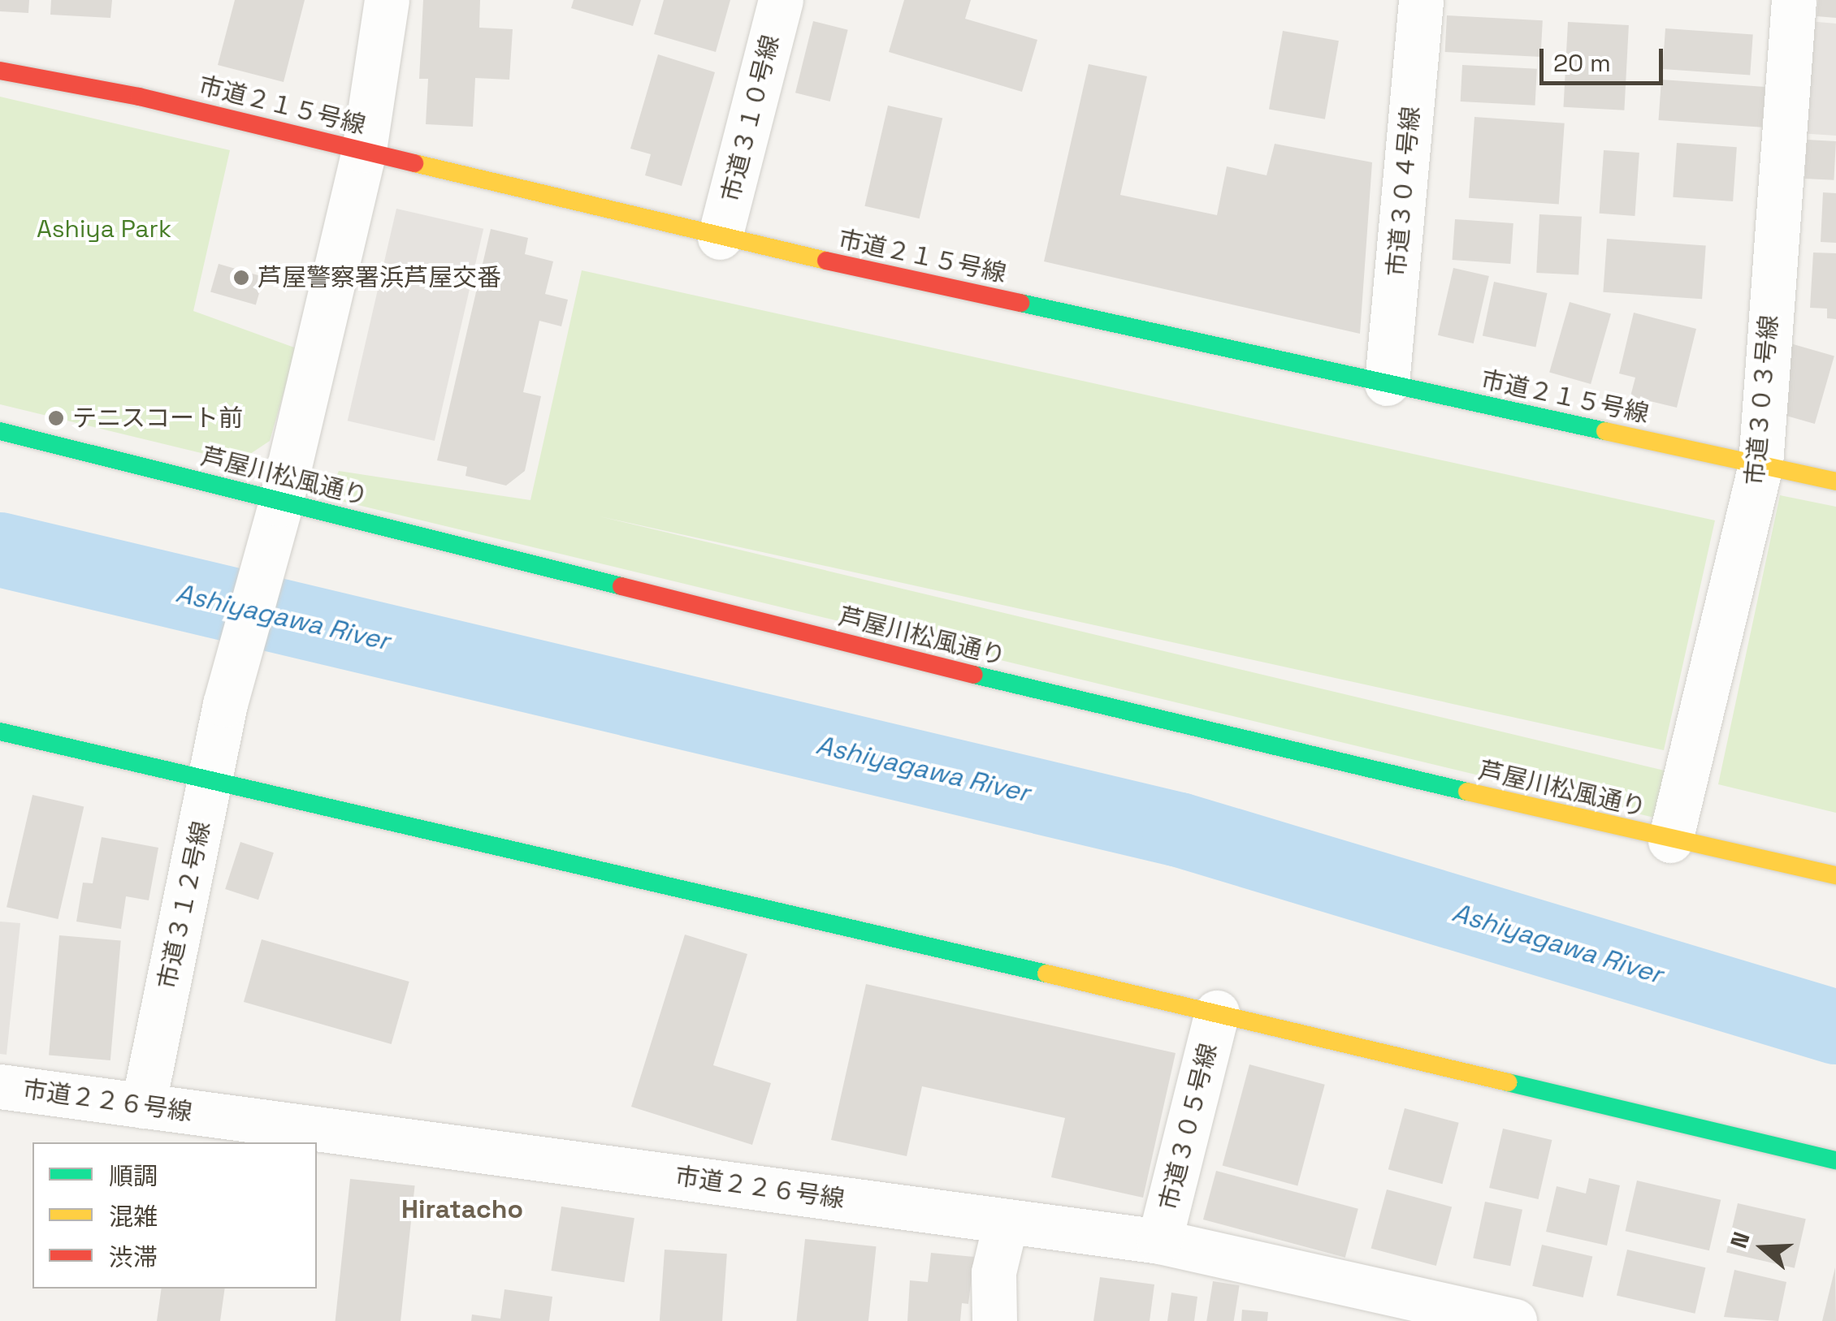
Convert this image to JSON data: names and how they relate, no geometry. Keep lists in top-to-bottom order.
{
  "streets": {
    "street": [
      "市道２１５号線",
      "市道３１０号線",
      "市道３０４号線",
      "市道３０３号線",
      "芦屋川松風通り",
      "市道３１２号線",
      "市道２２６号線",
      "市道３０５号線"
    ]
  },
  "crossings": [
    ["市道２１５号線", "市道３１０号線"],
    ["市道２１５号線", "市道３０４号線"],
    ["市道２１５号線", "市道３０３号線"],
    ["市道３０３号線", "芦屋川松風通り"],
    ["芦屋川松風通り", "市道３１２号線"],
    ["市道３１２号線", "市道２２６号線"],
    ["市道２２６号線", "市道３０５号線"]
  ],
  "districts": ["Hiratacho"],
  "water": ["Ashiyagawa River"],
  "parks": ["Ashiya Park"],
  "places": ["芦屋警察署浜芦屋交番", "テニスコート前"],
  "legend": ["順調", "混雑", "渋滞"],
  "scale_bar": "20 m",
  "north": "left"
}
